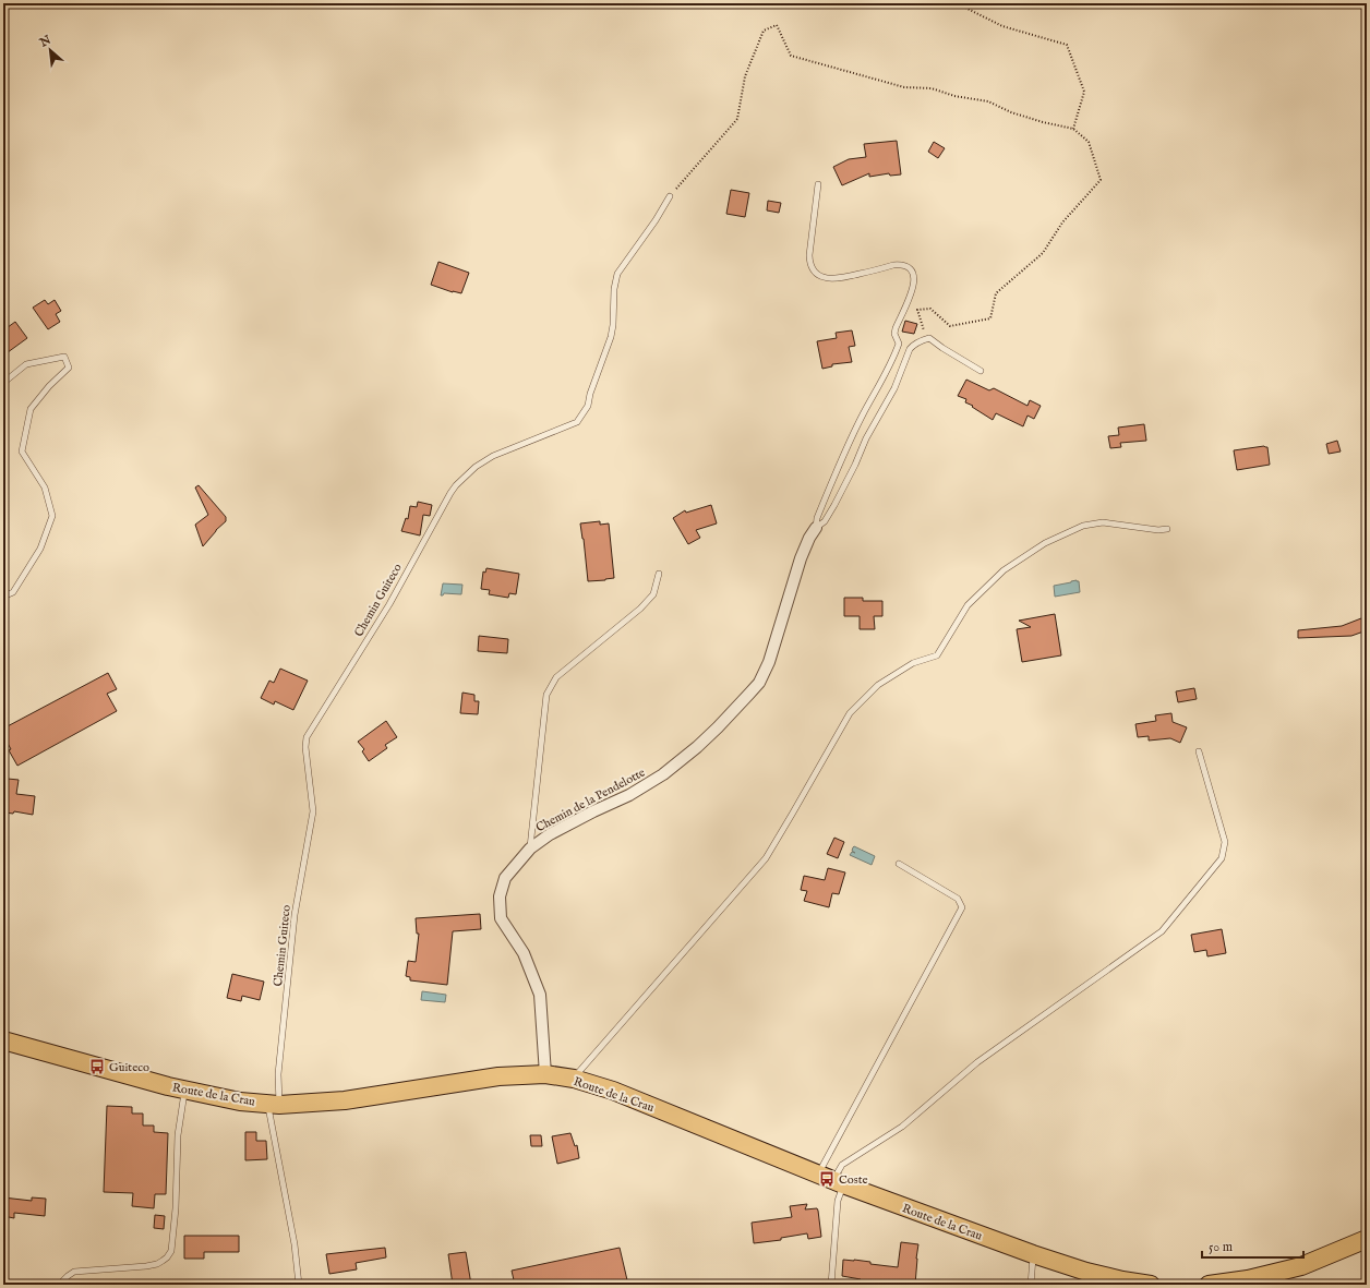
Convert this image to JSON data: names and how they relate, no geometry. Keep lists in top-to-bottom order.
{
  "streets": {
    "main road": ["Route de la Crau"],
    "street": ["Chemin de la Pendelotte"],
    "lane": ["Chemin Guiteco"]
  },
  "crossings": [
    ["Chemin Guiteco", "Route de la Crau"],
    ["Chemin de la Pendelotte", "Route de la Crau"]
  ],
  "places": {
    "bus stop": ["Guiteco", "Coste"]
  },
  "scale_bar": "50 m",
  "north": "top left"
}
